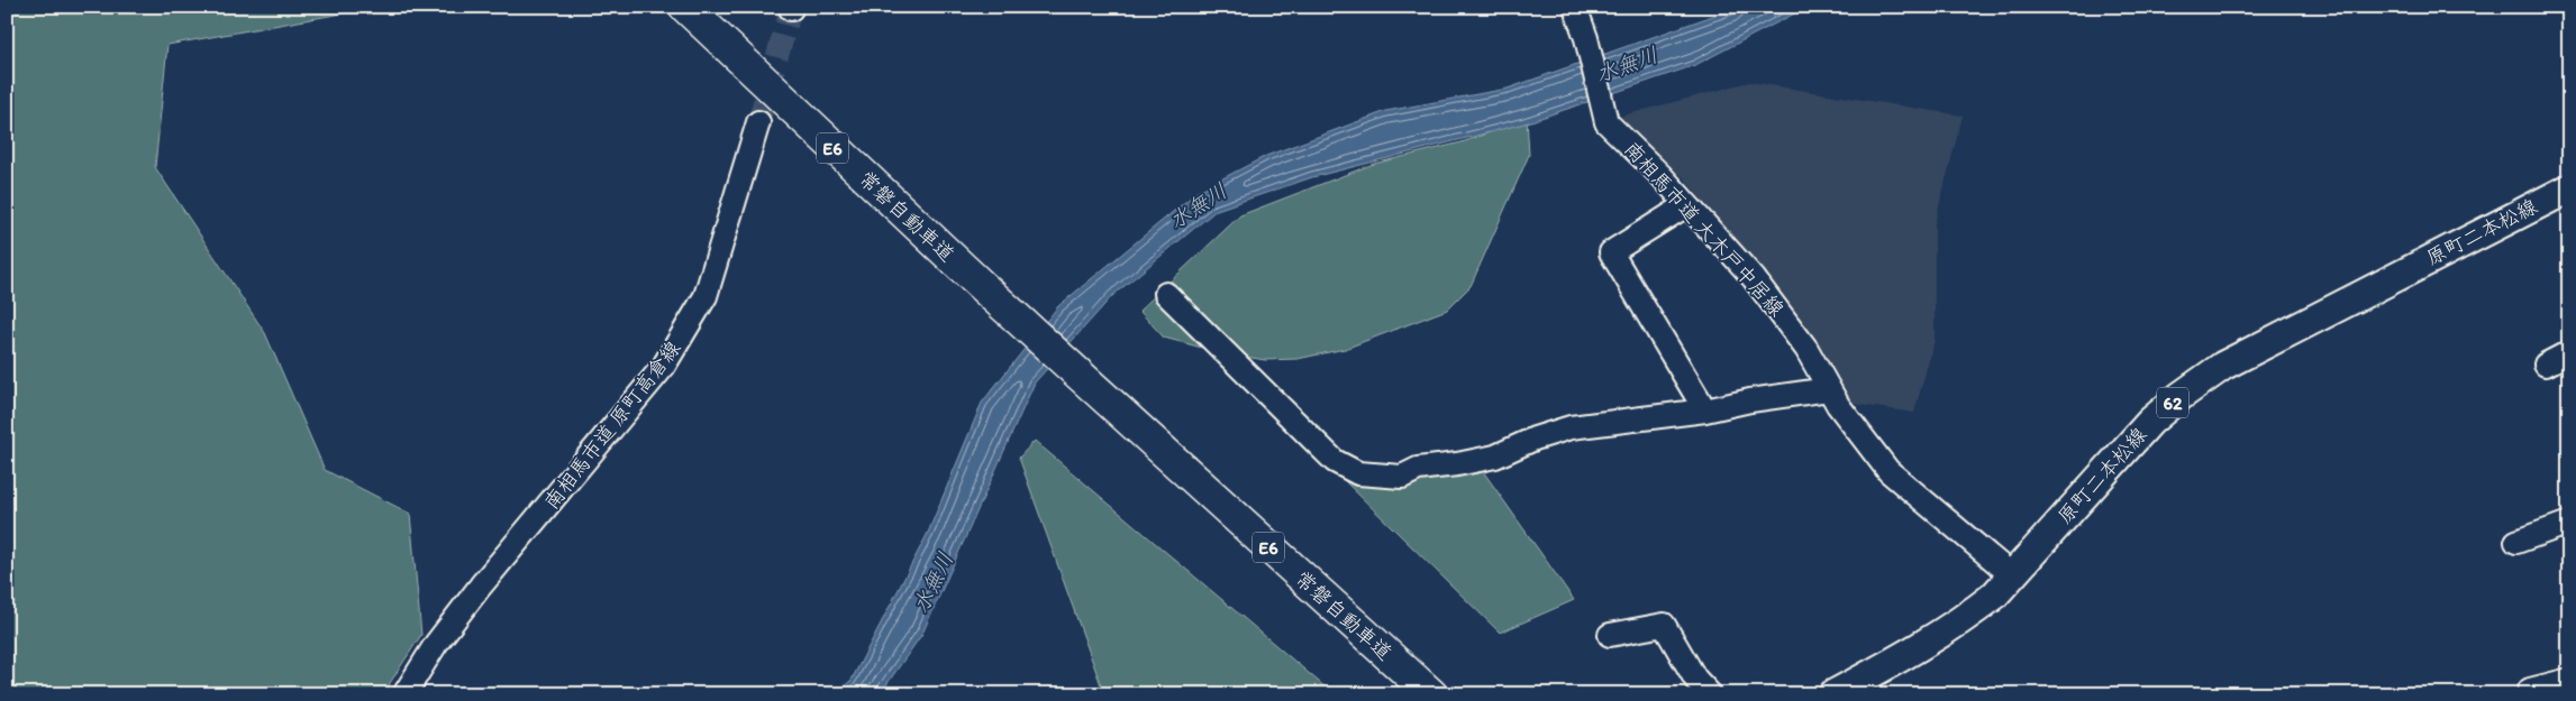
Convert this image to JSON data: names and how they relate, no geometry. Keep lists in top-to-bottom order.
{
  "streets": {
    "highway": ["E6", "常磐自動車道"],
    "main road": ["原町二本松線", "62"],
    "street": ["南相馬市道 大木戸中居線", "南相馬市道 原町高倉線"]
  },
  "crossings": [
    ["南相馬市道 大木戸中居線", "原町二本松線"]
  ],
  "water": ["水無川"]
}
